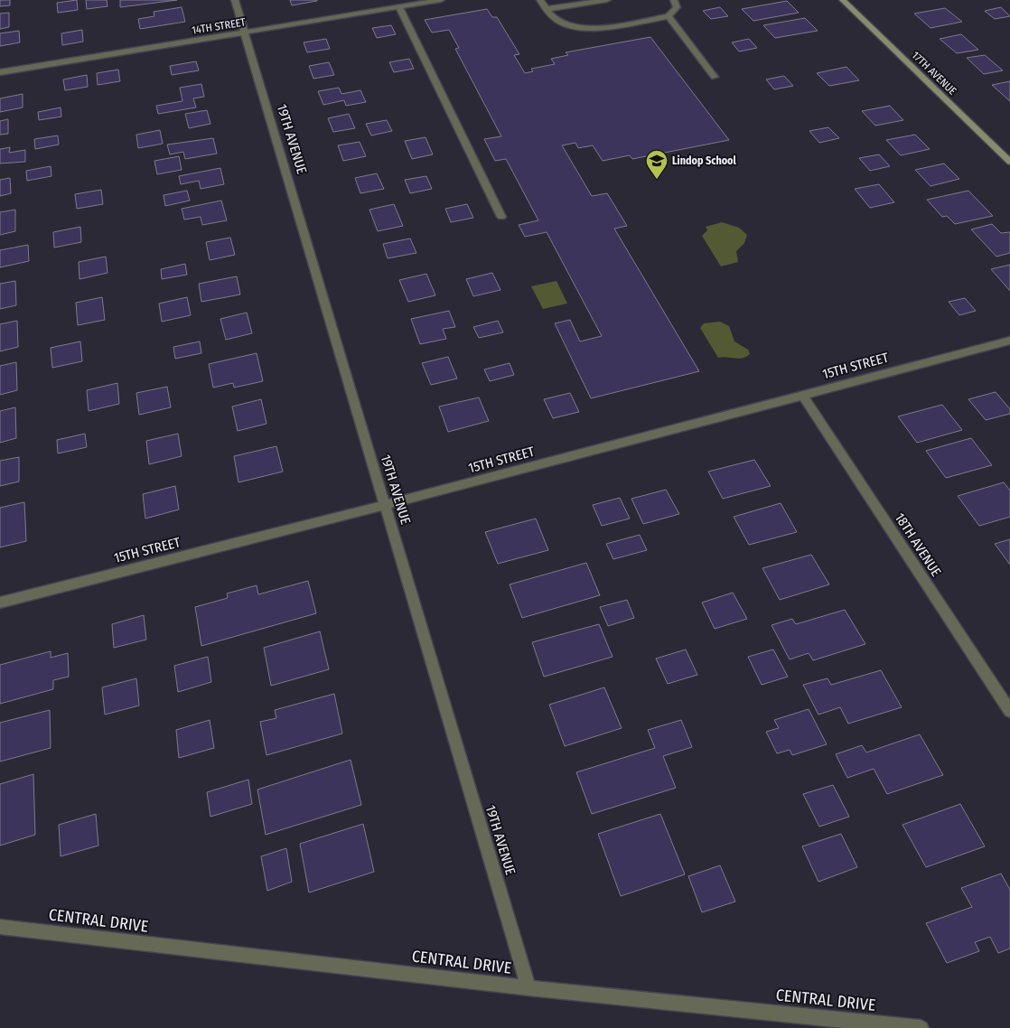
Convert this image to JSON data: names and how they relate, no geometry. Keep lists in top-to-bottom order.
{
  "streets": {
    "street": [
      "14TH STREET",
      "17TH AVENUE",
      "19TH AVENUE",
      "15TH STREET",
      "18TH AVENUE",
      "CENTRAL DRIVE"
    ]
  },
  "crossings": [
    ["14TH STREET", "19TH AVENUE"],
    ["19TH AVENUE", "15TH STREET"],
    ["19TH AVENUE", "CENTRAL DRIVE"],
    ["15TH STREET", "18TH AVENUE"]
  ],
  "places": {
    "school or university": ["Lindop School"]
  }
}
